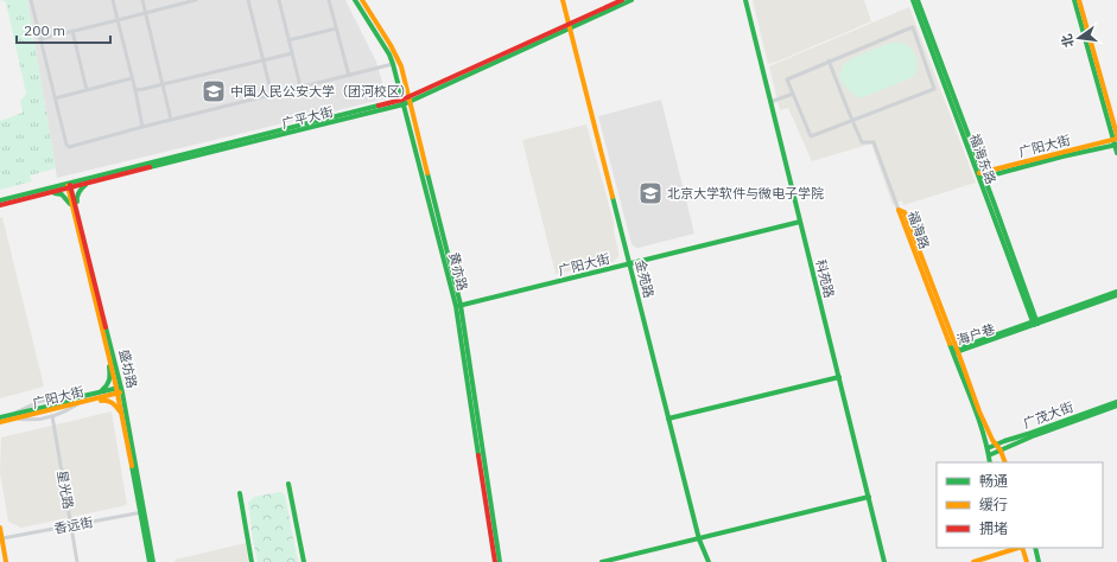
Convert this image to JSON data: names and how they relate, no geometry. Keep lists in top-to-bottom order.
{
  "streets": {
    "street": [
      "广平大街",
      "广阳大街",
      "福海东路",
      "福海路",
      "黄亦路",
      "金苑路",
      "科苑路",
      "海户巷",
      "盛坊路",
      "广茂大街",
      "星光路",
      "香远街"
    ]
  },
  "crossings": [
    ["广平大街", "黄亦路"],
    ["广平大街", "金苑路"],
    ["广平大街", "盛坊路"],
    ["广阳大街", "福海东路"],
    ["广阳大街", "黄亦路"],
    ["广阳大街", "金苑路"],
    ["广阳大街", "科苑路"],
    ["广阳大街", "盛坊路"],
    ["福海东路", "海户巷"],
    ["福海路", "海户巷"],
    ["福海路", "广茂大街"],
    ["盛坊路", "香远街"],
    ["星光路", "香远街"]
  ],
  "places": {
    "school or university": ["中国人民公安大学（团河校区）", "北京大学软件与微电子学院"]
  },
  "legend": ["畅通", "缓行", "拥堵"],
  "scale_bar": "200 m",
  "north": "left"
}
